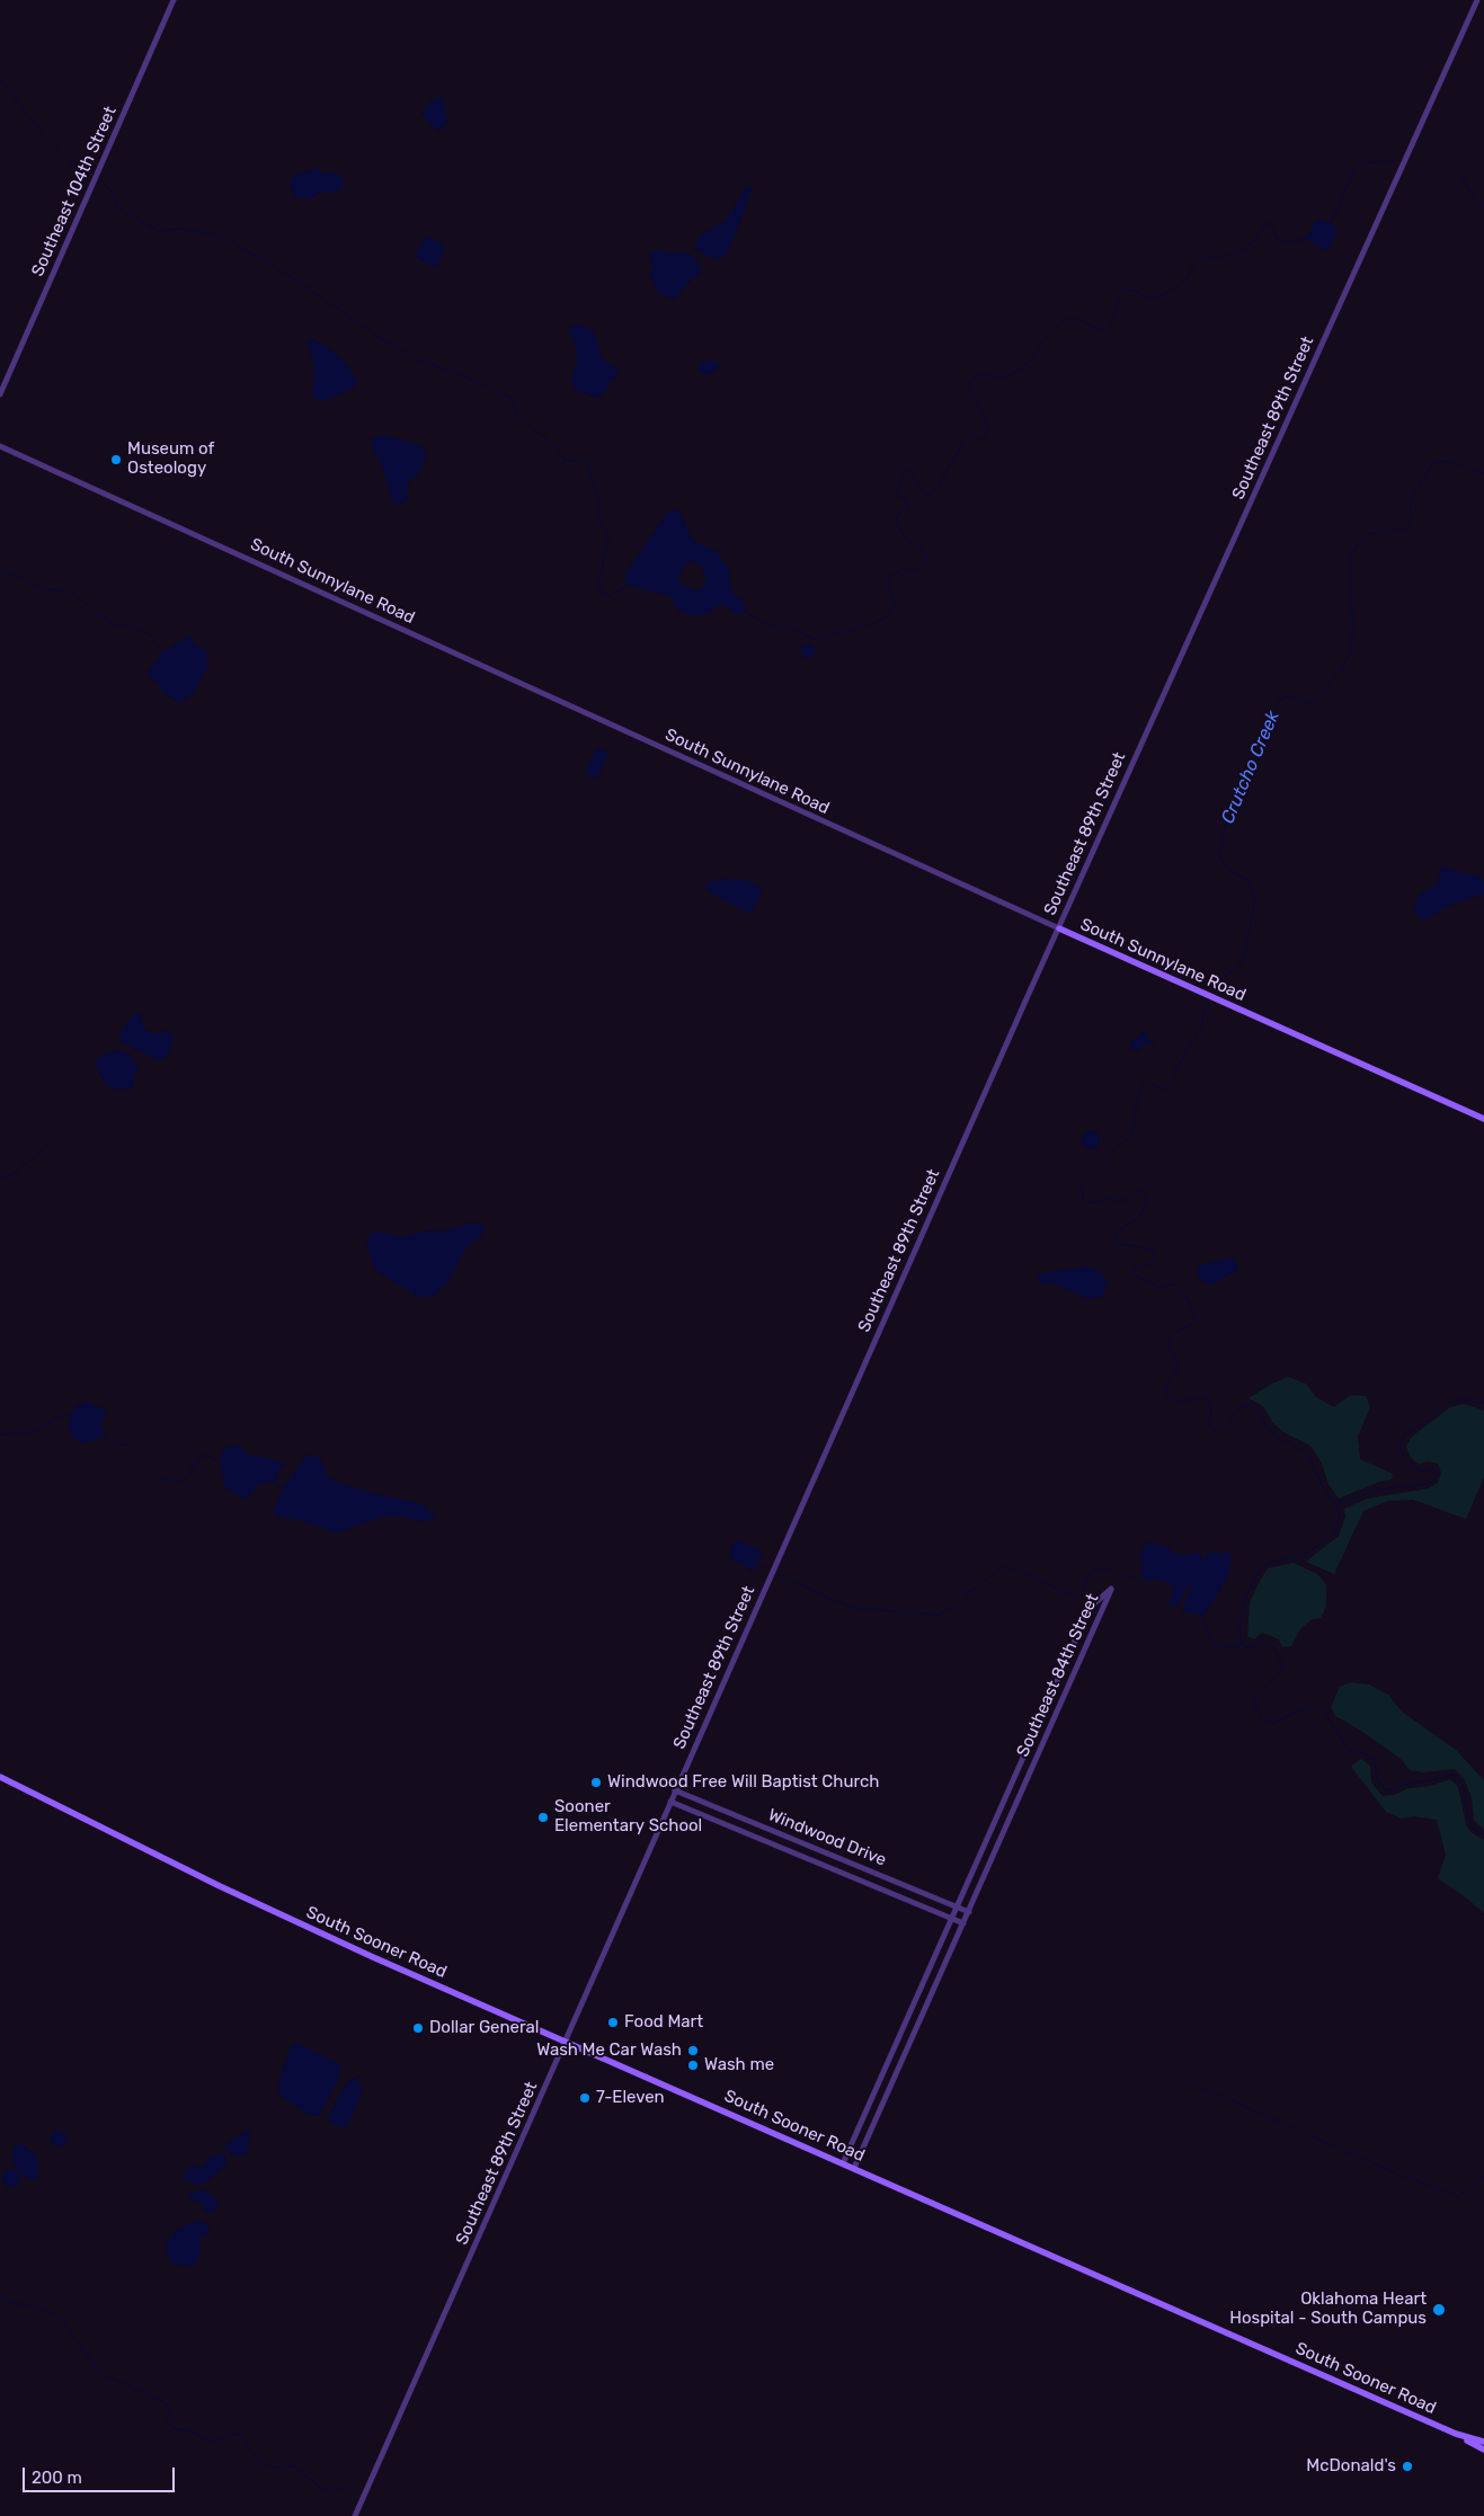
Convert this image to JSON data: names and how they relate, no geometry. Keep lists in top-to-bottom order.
{
  "streets": {
    "main road": ["South Sunnylane Road", "South Sooner Road"],
    "street": [
      "Southeast 104th Street",
      "Southeast 89th Street",
      "Southeast 84th Street",
      "Windwood Drive"
    ]
  },
  "crossings": [
    ["Southeast 89th Street", "South Sunnylane Road"],
    ["Southeast 89th Street", "Windwood Drive"],
    ["Southeast 89th Street", "South Sooner Road"],
    ["Southeast 84th Street", "Windwood Drive"],
    ["Southeast 84th Street", "South Sooner Road"]
  ],
  "water": ["Crutcho Creek"],
  "places": [
    "Museum of Osteology",
    "Windwood Free Will Baptist Church",
    "Sooner Elementary School",
    "Food Mart",
    "Dollar General",
    "Wash Me Car Wash",
    "Wash me",
    "7-Eleven",
    "Oklahoma Heart Hospital - South Campus",
    "McDonald's"
  ],
  "scale_bar": "200 m"
}
